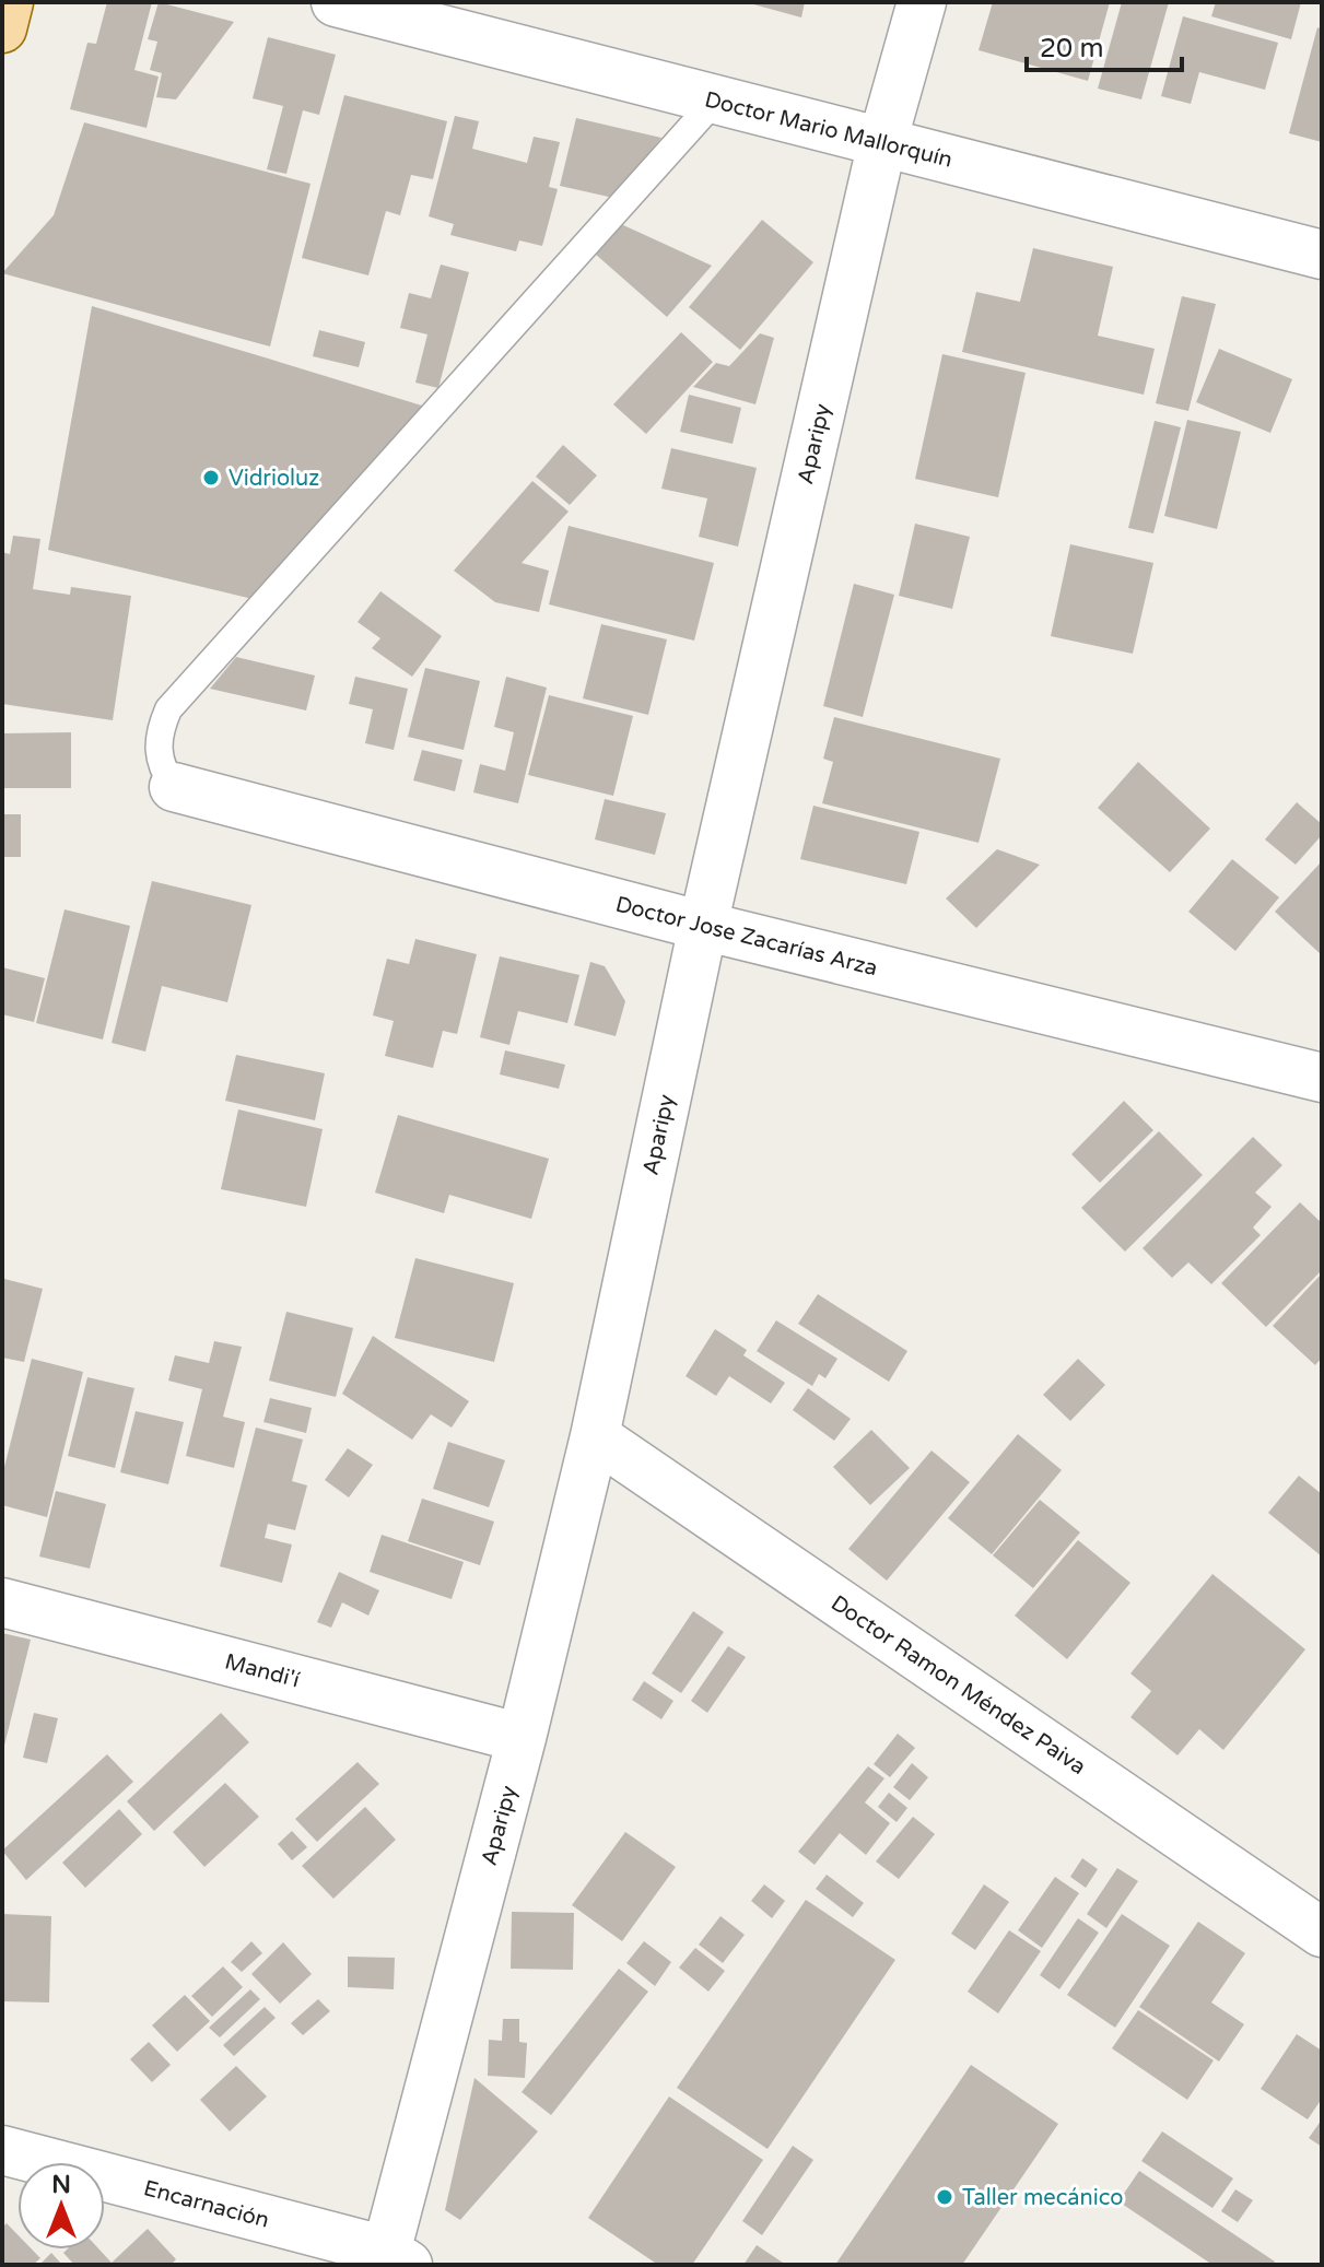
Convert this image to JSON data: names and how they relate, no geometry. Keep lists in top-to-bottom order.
{
  "streets": {
    "street": [
      "Doctor Mario Mallorquín",
      "Aparipy",
      "Doctor Jose Zacarías Arza",
      "Mandi'í",
      "Doctor Ramon Méndez Paiva",
      "Encarnación"
    ]
  },
  "crossings": [
    ["Doctor Mario Mallorquín", "Aparipy"],
    ["Aparipy", "Doctor Jose Zacarías Arza"],
    ["Aparipy", "Mandi'í"],
    ["Aparipy", "Doctor Ramon Méndez Paiva"],
    ["Aparipy", "Encarnación"]
  ],
  "places": ["Vidrioluz", "Taller mecánico"],
  "scale_bar": "20 m",
  "north": "top"
}
